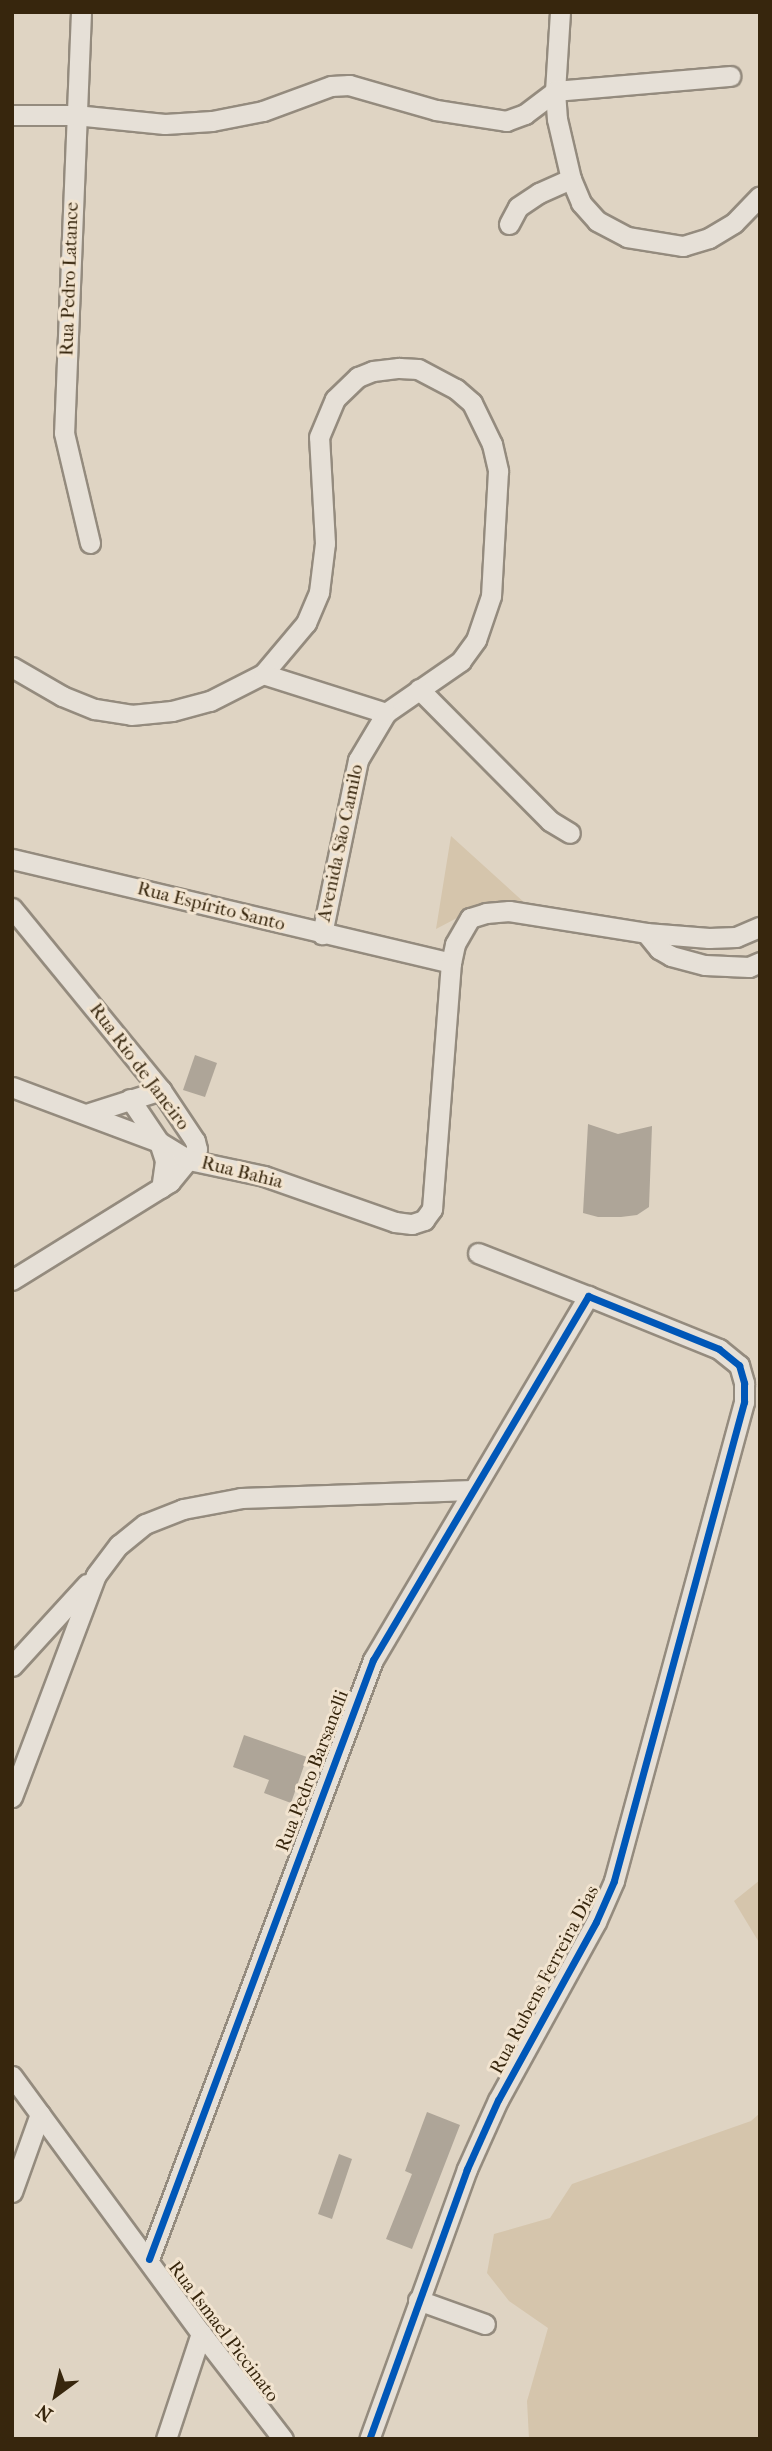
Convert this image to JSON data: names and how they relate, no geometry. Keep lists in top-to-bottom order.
{
  "streets": {
    "street": [
      "Rua Pedro Latance",
      "Avenida São Camilo",
      "Rua Espírito Santo",
      "Rua Rio de Janeiro",
      "Rua Bahia",
      "Rua Pedro Barsanelli",
      "Rua Rubens Ferreira Dias",
      "Rua Ismael Piccinato"
    ]
  },
  "crossings": [
    ["Avenida São Camilo", "Rua Espírito Santo"],
    ["Rua Espírito Santo", "Rua Bahia"],
    ["Rua Rio de Janeiro", "Rua Bahia"],
    ["Rua Pedro Barsanelli", "Rua Rubens Ferreira Dias"],
    ["Rua Pedro Barsanelli", "Rua Ismael Piccinato"]
  ],
  "north": "bottom left"
}
